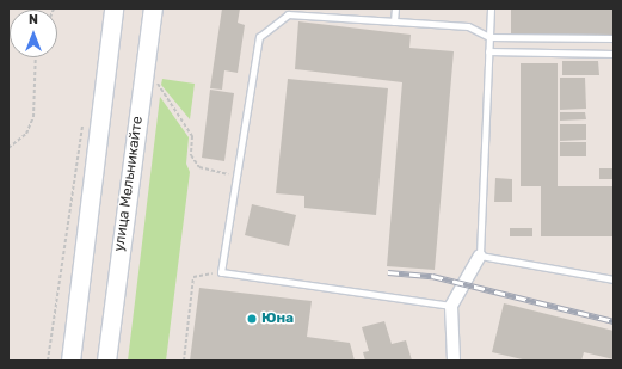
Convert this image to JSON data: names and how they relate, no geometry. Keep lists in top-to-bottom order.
{
  "streets": {
    "main road": ["улица Мельникайте"]
  },
  "places": ["Юна"],
  "north": "top"
}
